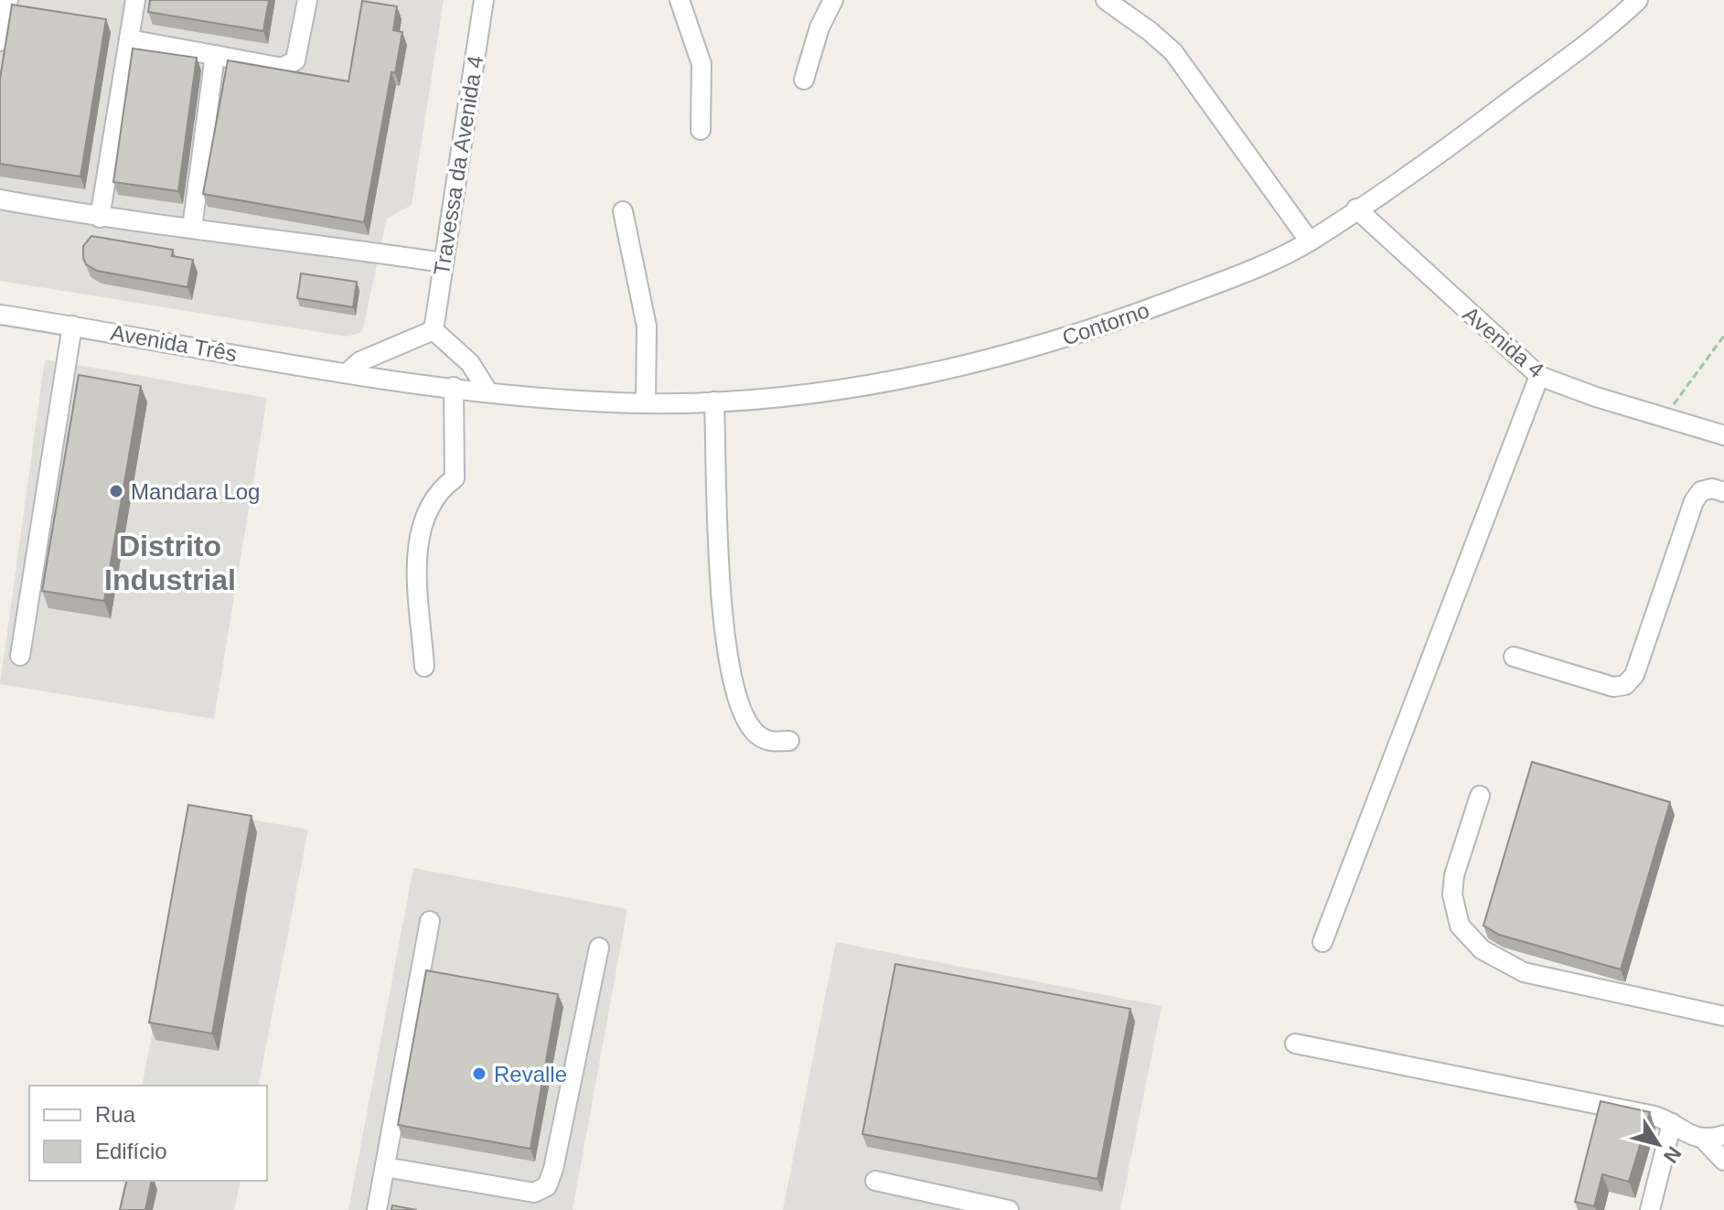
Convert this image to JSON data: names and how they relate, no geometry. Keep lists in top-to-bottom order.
{
  "streets": {
    "street": [
      "Travessa da Avenida 4",
      "Contorno",
      "Avenida 4",
      "Avenida Três"
    ]
  },
  "crossings": [
    ["Contorno", "Avenida 4"],
    ["Contorno", "Avenida Três"]
  ],
  "districts": ["Distrito Industrial"],
  "places": ["Mandara Log", "Revalle"],
  "legend": ["Rua", "Edifício"],
  "north": "bottom right"
}
